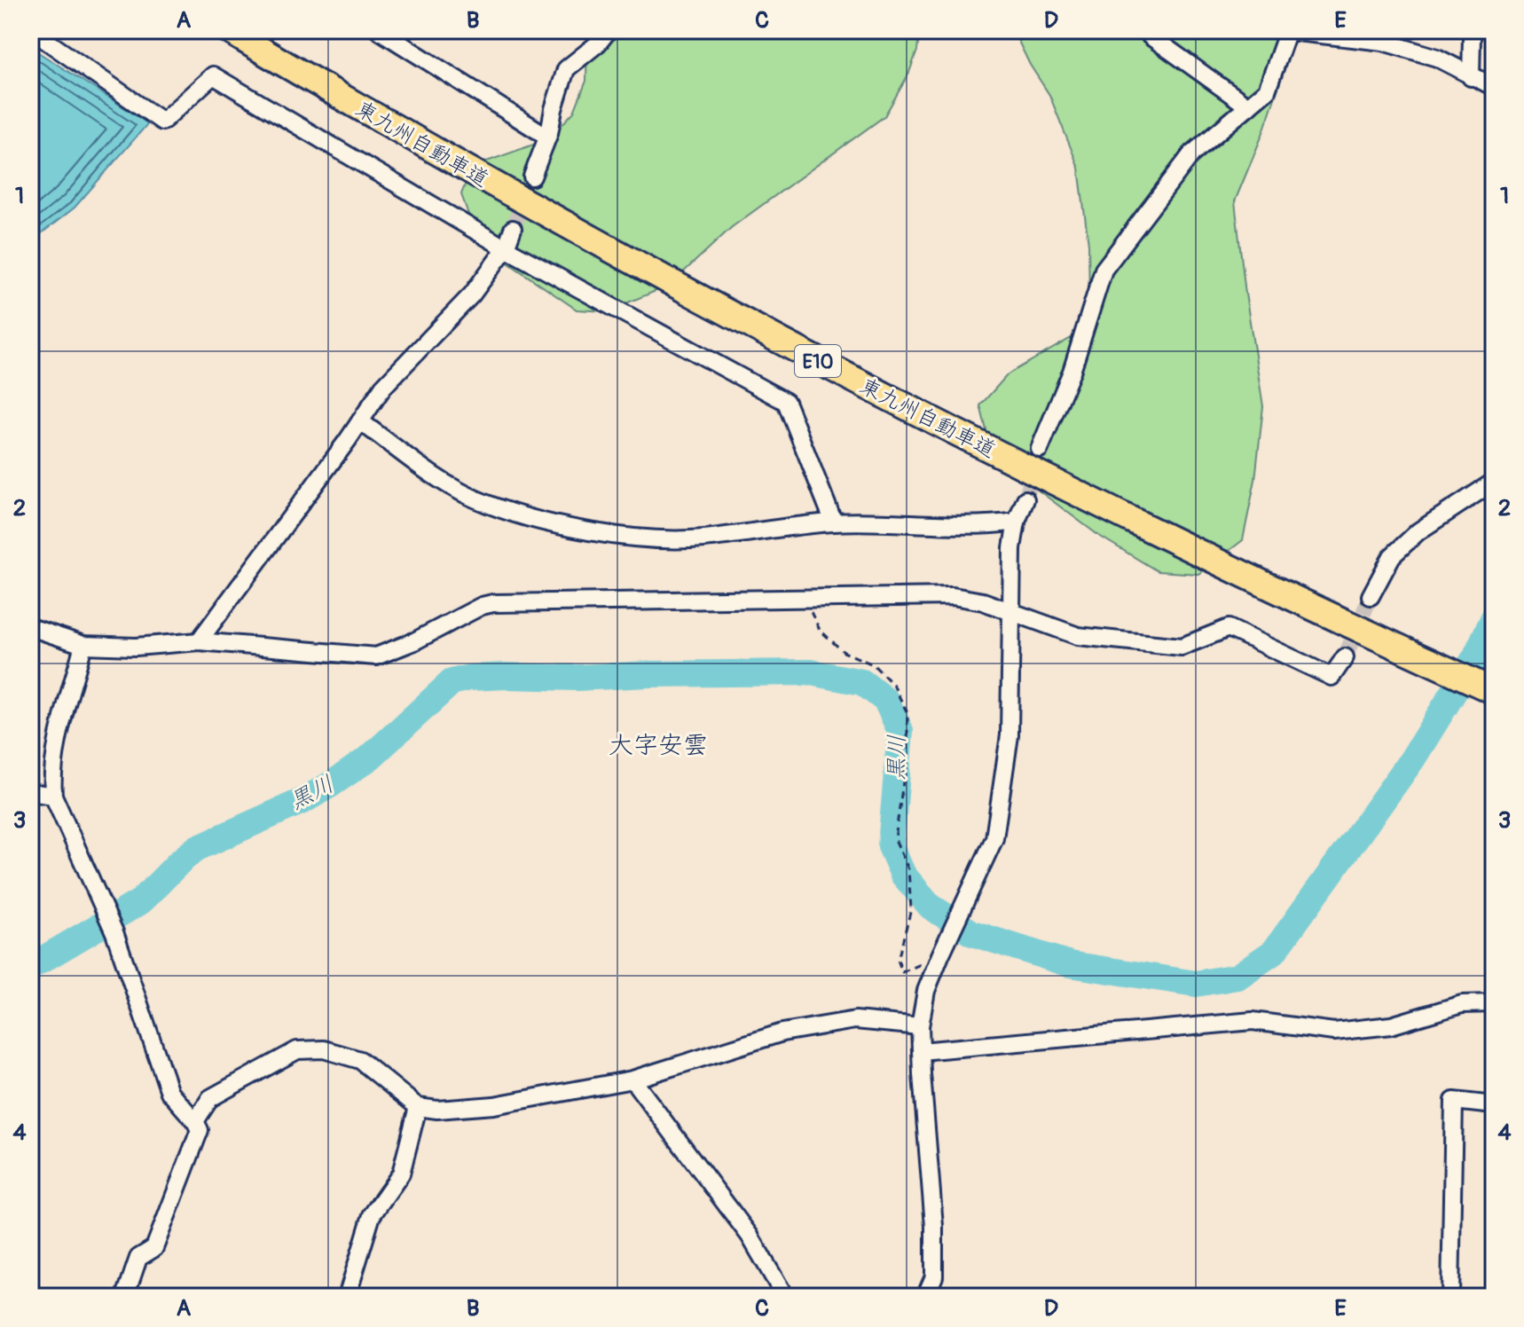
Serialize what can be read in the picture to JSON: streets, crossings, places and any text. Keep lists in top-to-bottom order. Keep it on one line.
{"streets":{"highway":["東九州自動車道","E10"]},"districts":["大字安雲"],"water":["黒川"],"grid":{"columns":["A","B","C","D","E"],"rows":["1","2","3","4"]}}
